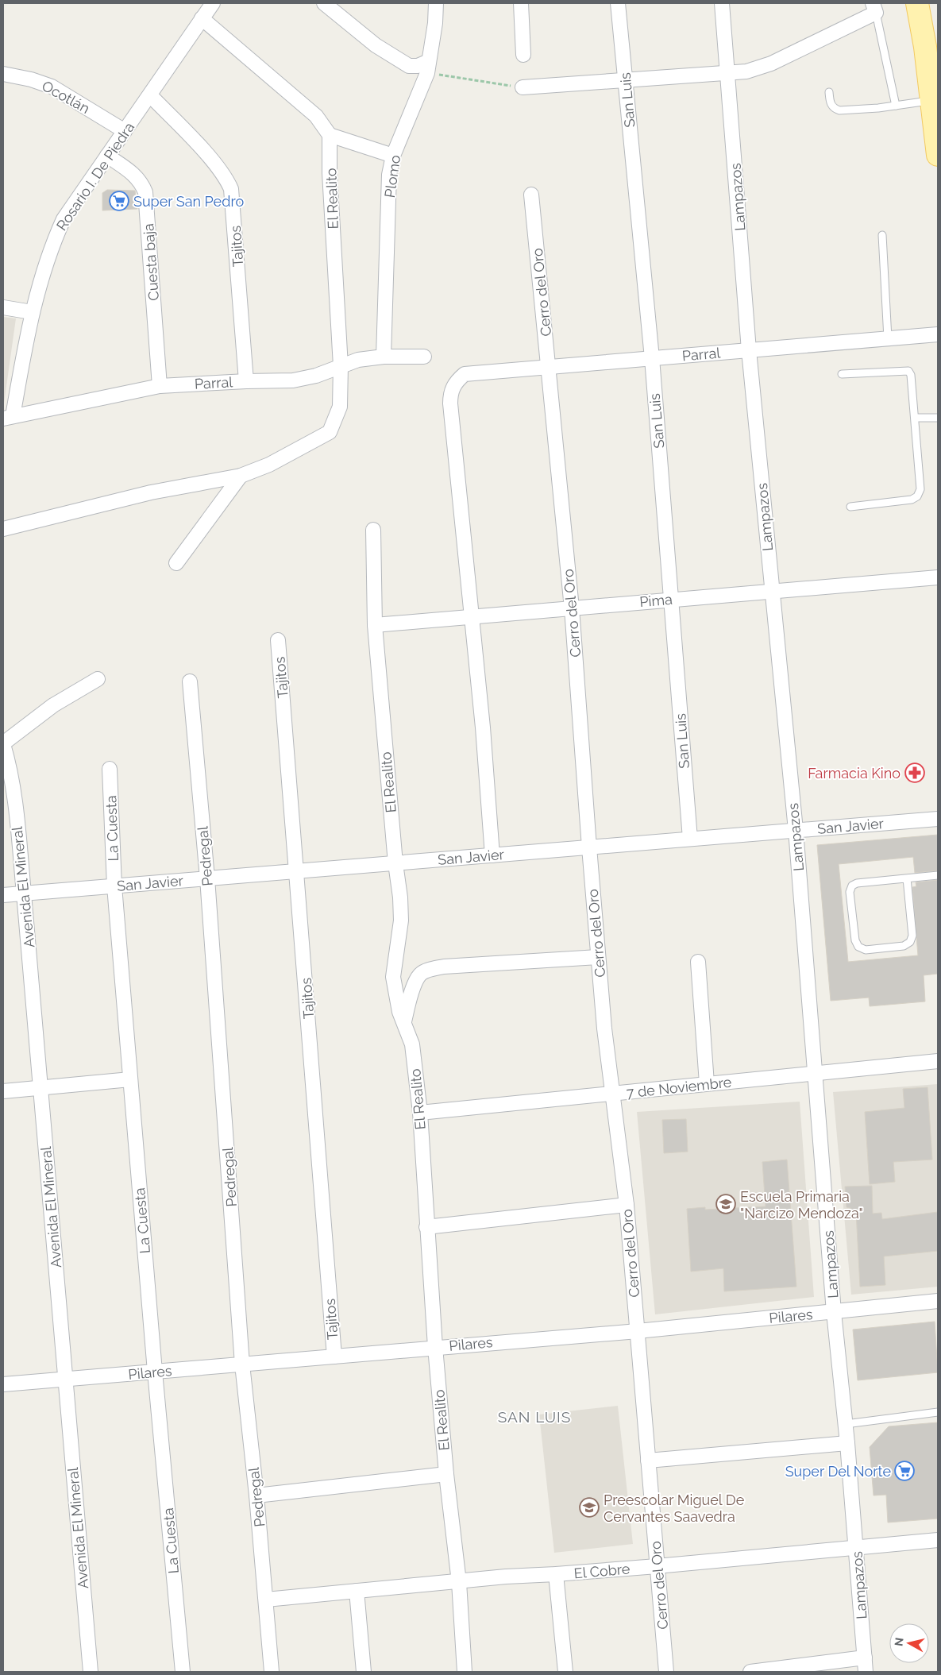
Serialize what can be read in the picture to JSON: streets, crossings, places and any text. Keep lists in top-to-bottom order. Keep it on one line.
{"streets":{"street":["Ocotlán","San Luis","Rosario I. De Piedra","Plomo","Lampazos","El Realito","Tajitos","Cuesta baja","Cerro del Oro","Parral","Pima","San Javier","La Cuesta","Pedregal","Avenida El Mineral","7 de Noviembre","Pilares","El Cobre"]},"crossings":[["Ocotlán","Rosario I. De Piedra"],["San Luis","Parral"],["San Luis","Pima"],["San Luis","San Javier"],["Rosario I. De Piedra","Tajitos"],["Rosario I. De Piedra","Cuesta baja"],["Rosario I. De Piedra","Parral"],["Plomo","Parral"],["Lampazos","Parral"],["Lampazos","Pima"],["Lampazos","San Javier"],["Lampazos","7 de Noviembre"],["Lampazos","Pilares"],["Lampazos","El Cobre"],["El Realito","Parral"],["El Realito","Pima"],["El Realito","San Javier"],["El Realito","7 de Noviembre"],["El Realito","Pilares"],["El Realito","El Cobre"],["Tajitos","Parral"],["Tajitos","San Javier"],["Tajitos","Pilares"],["Cuesta baja","Parral"],["Cerro del Oro","Parral"],["Cerro del Oro","Pima"],["Cerro del Oro","San Javier"],["Cerro del Oro","7 de Noviembre"],["Cerro del Oro","Pilares"],["Cerro del Oro","El Cobre"],["Parral","Pima"],["San Javier","La Cuesta"],["San Javier","Pedregal"],["San Javier","Avenida El Mineral"],["La Cuesta","Pilares"],["Pedregal","Pilares"],["Pedregal","El Cobre"],["Avenida El Mineral","Pilares"]],"districts":["SAN LUIS"],"places":{"supermarket":["Super San Pedro","Super Del Norte"],"pharmacy":["Farmacia Kino"],"school or university":["Escuela Primaria \"Narcizo Mendoza\"","Preescolar Miguel De Cervantes Saavedra"]},"north":"left"}
